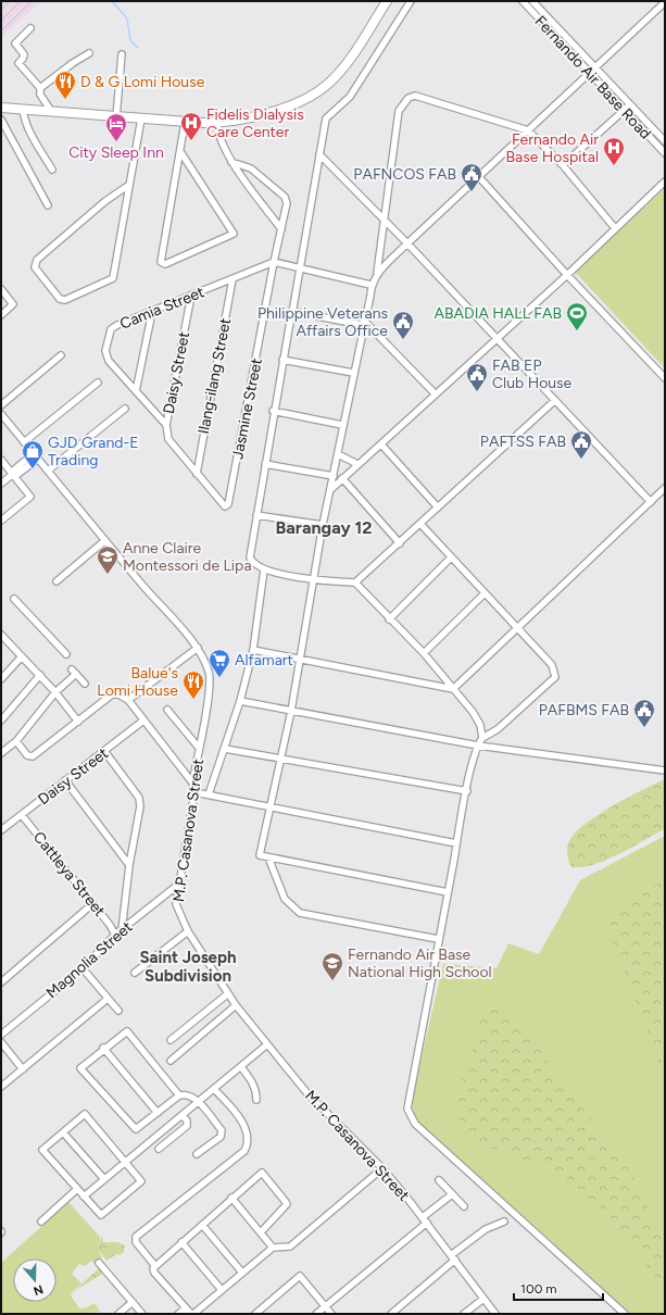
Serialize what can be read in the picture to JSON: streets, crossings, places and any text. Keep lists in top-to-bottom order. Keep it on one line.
{"streets":{"street":["Fernando Air Base Road","Camia Street","Daisy Street","Ilang-ilang Street","Jasmine Street","M.P. Casanova Street","Cattleya Street","Magnolia Street"]},"crossings":[["Camia Street","Daisy Street"],["Camia Street","Ilang-ilang Street"],["Camia Street","Jasmine Street"],["Daisy Street","Cattleya Street"],["Ilang-ilang Street","Jasmine Street"],["M.P. Casanova Street","Magnolia Street"],["Cattleya Street","Magnolia Street"]],"districts":["Barangay 12","Saint Joseph Subdivision"],"places":{"restaurant":["D & G Lomi House","Balue's Lomi House"],"hospital":["Fidelis Dialysis Care Center","Fernando Air Base Hospital"],"hotel":["City Sleep Inn"],"public building":["PAFNCOS FAB","Philippine Veterans Affairs Office","FAB EP Club House","PAFTSS FAB","PAFBMS FAB"],"sports":["ABADIA HALL FAB"],"shop":["GJD Grand-E Trading"],"school or university":["Anne Claire Montessori de Lipa","Fernando Air Base National High School"],"supermarket":["Alfamart"]},"scale_bar":"100 m","north":"bottom"}
